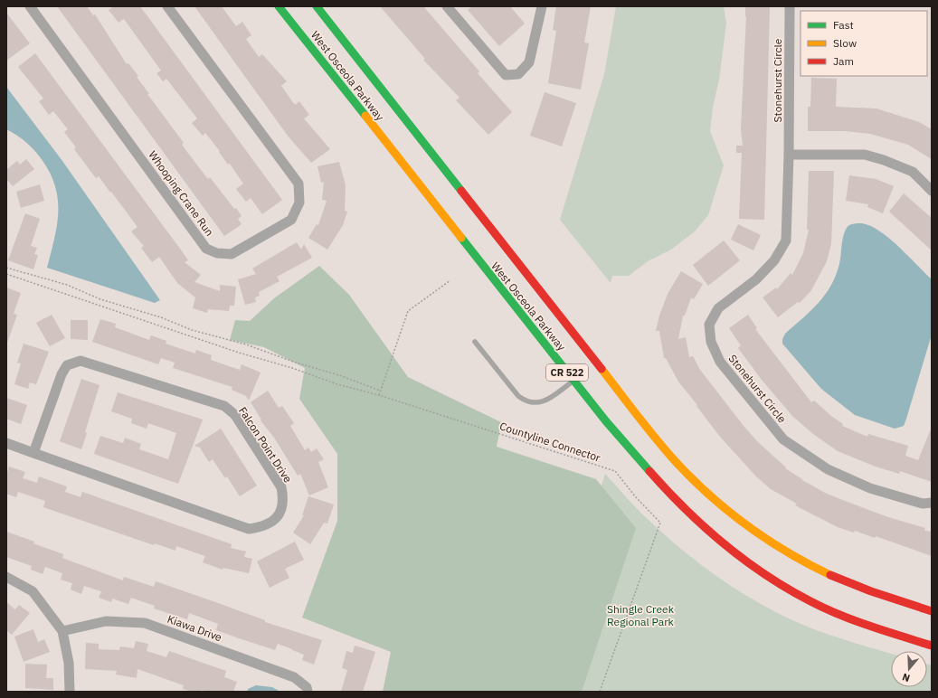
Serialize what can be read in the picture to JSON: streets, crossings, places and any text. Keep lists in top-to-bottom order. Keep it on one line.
{"streets":{"main road":["West Osceola Parkway","CR 522"],"street":["Stonehurst Circle","Whooping Crane Run","Falcon Point Drive","Kiawa Drive"],"path":["Countyline Connector"]},"parks":["Shingle Creek Regional Park"],"legend":["Fast","Slow","Jam"],"north":"bottom"}
